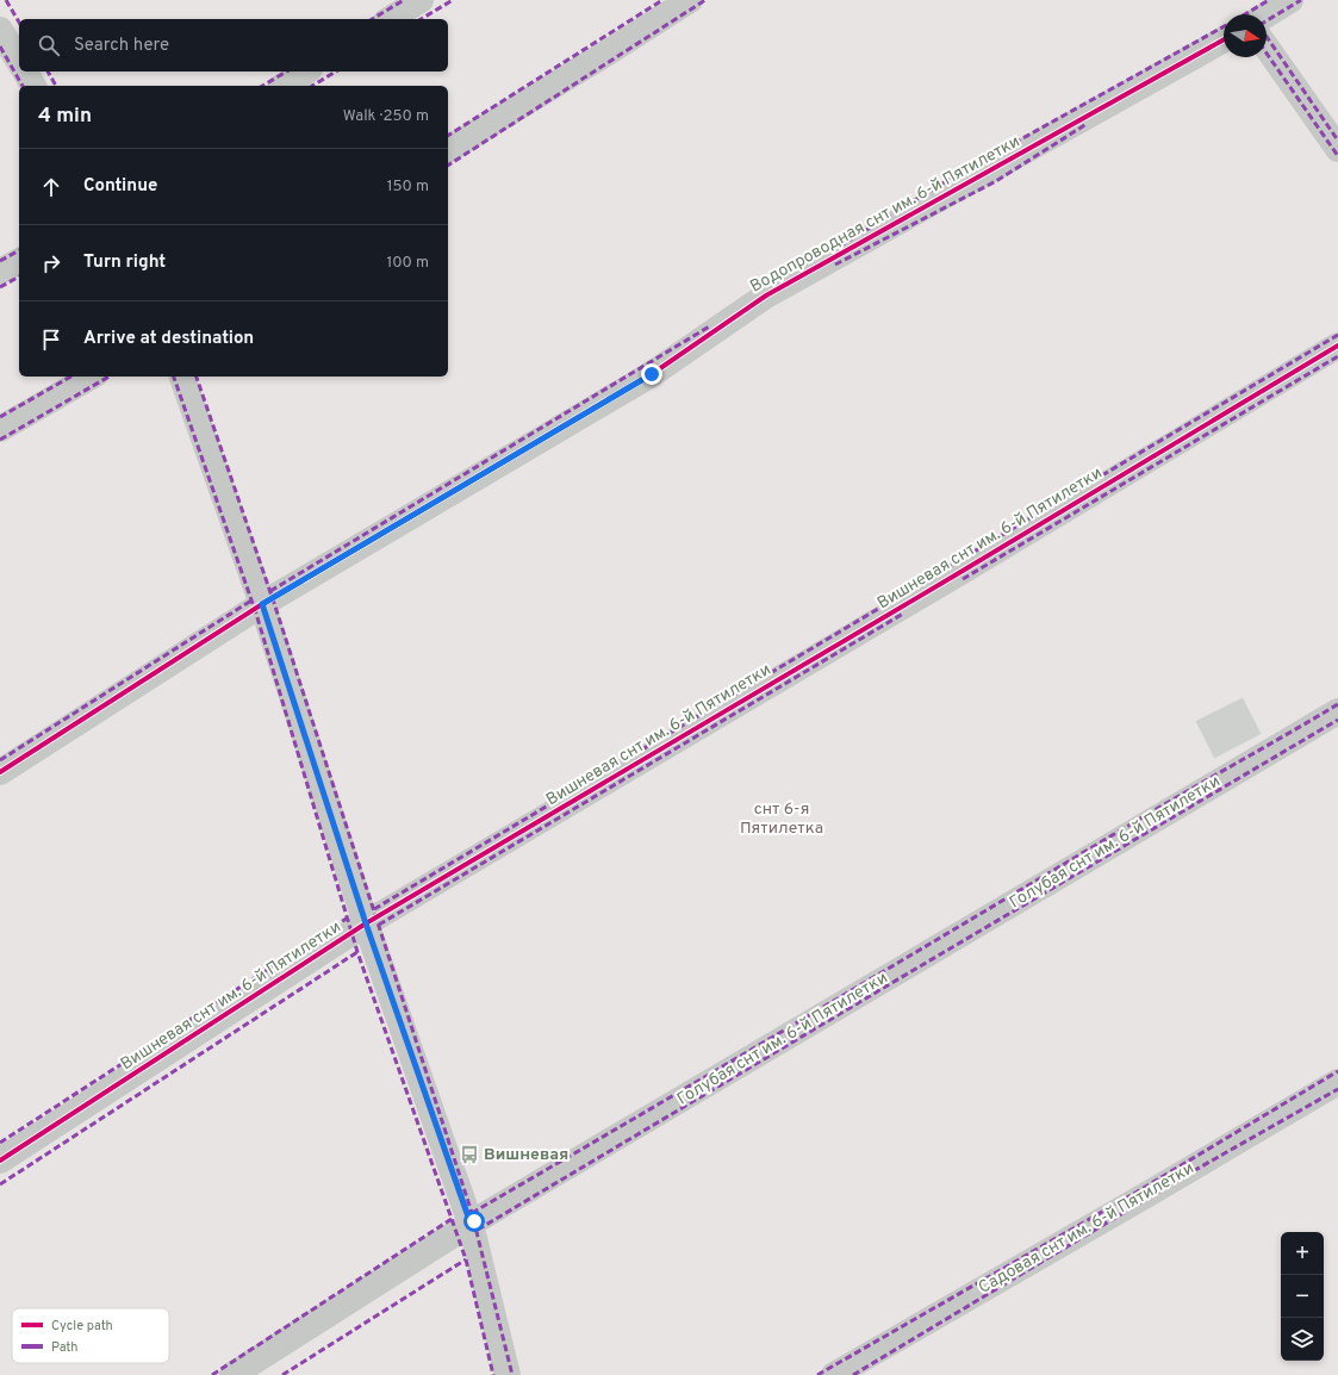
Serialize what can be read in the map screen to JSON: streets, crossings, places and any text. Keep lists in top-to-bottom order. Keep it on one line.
{"streets":{"street":["Водопроводная снт им. 6-й Пятилетки","Вишневая снт им. 6-й Пятилетки","Голубая снт им. 6-й Пятилетки","Садовая снт им. 6-й Пятилетки"]},"parks":["снт 6-я Пятилетка"],"places":{"bus stop":["Вишневая"]},"legend":["Cycle path","Path"],"north":"right","page":{"search":"Search here","heading":["4 min","Walk · 250 m"],"list":[["Continue","150 m"],["Turn right","100 m"],"Arrive at destination"],"map_buttons":["+","−"]}}
